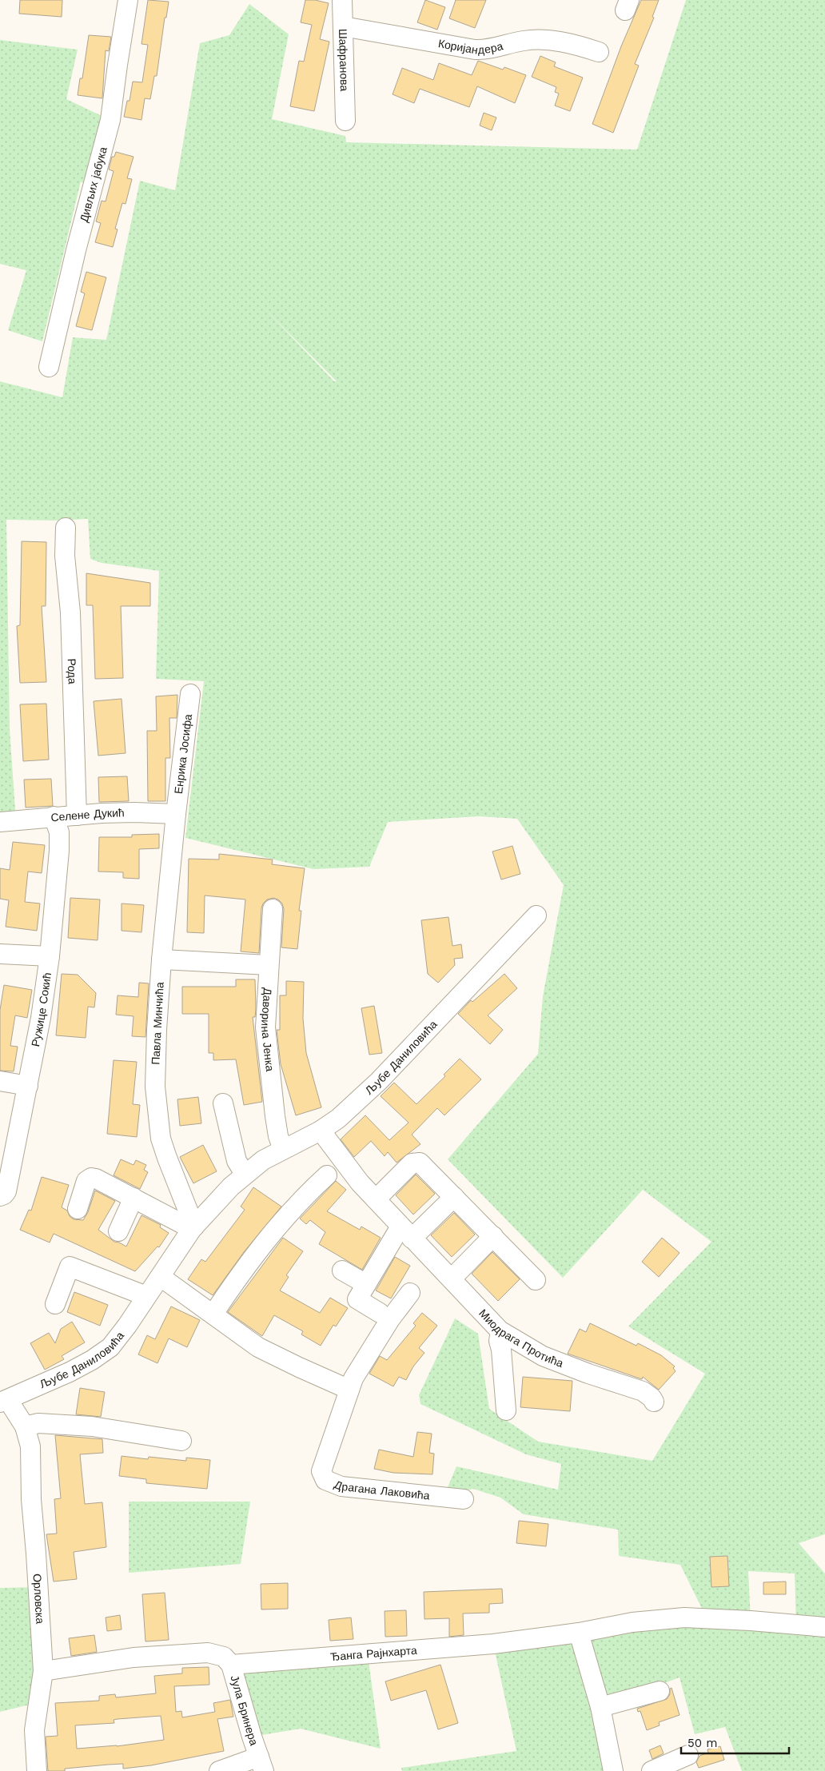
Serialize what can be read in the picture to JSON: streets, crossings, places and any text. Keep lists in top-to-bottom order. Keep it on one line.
{"streets":{"street":["Коријандера","Шафранова","Дивљих јабука","Рода","Енрика Јосифа","Селене Дукић","Ружице Сокић","Павла Минчића","Даворина Јенка","Љубе Даниловића","Миодрага Протића","Драгана Лаковића","Орловска","Ђанга Рајнхарта","Јула Бринера"]},"crossings":[["Коријандера","Шафранова"],["Рода","Селене Дукић"],["Енрика Јосифа","Селене Дукић"],["Енрика Јосифа","Павла Минчића"],["Селене Дукић","Ружице Сокић"],["Селене Дукић","Павла Минчића"],["Павла Минчића","Љубе Даниловића"],["Даворина Јенка","Љубе Даниловића"],["Љубе Даниловића","Миодрага Протића"],["Љубе Даниловића","Орловска"],["Ђанга Рајнхарта","Јула Бринера"]],"scale_bar":"50 m"}
